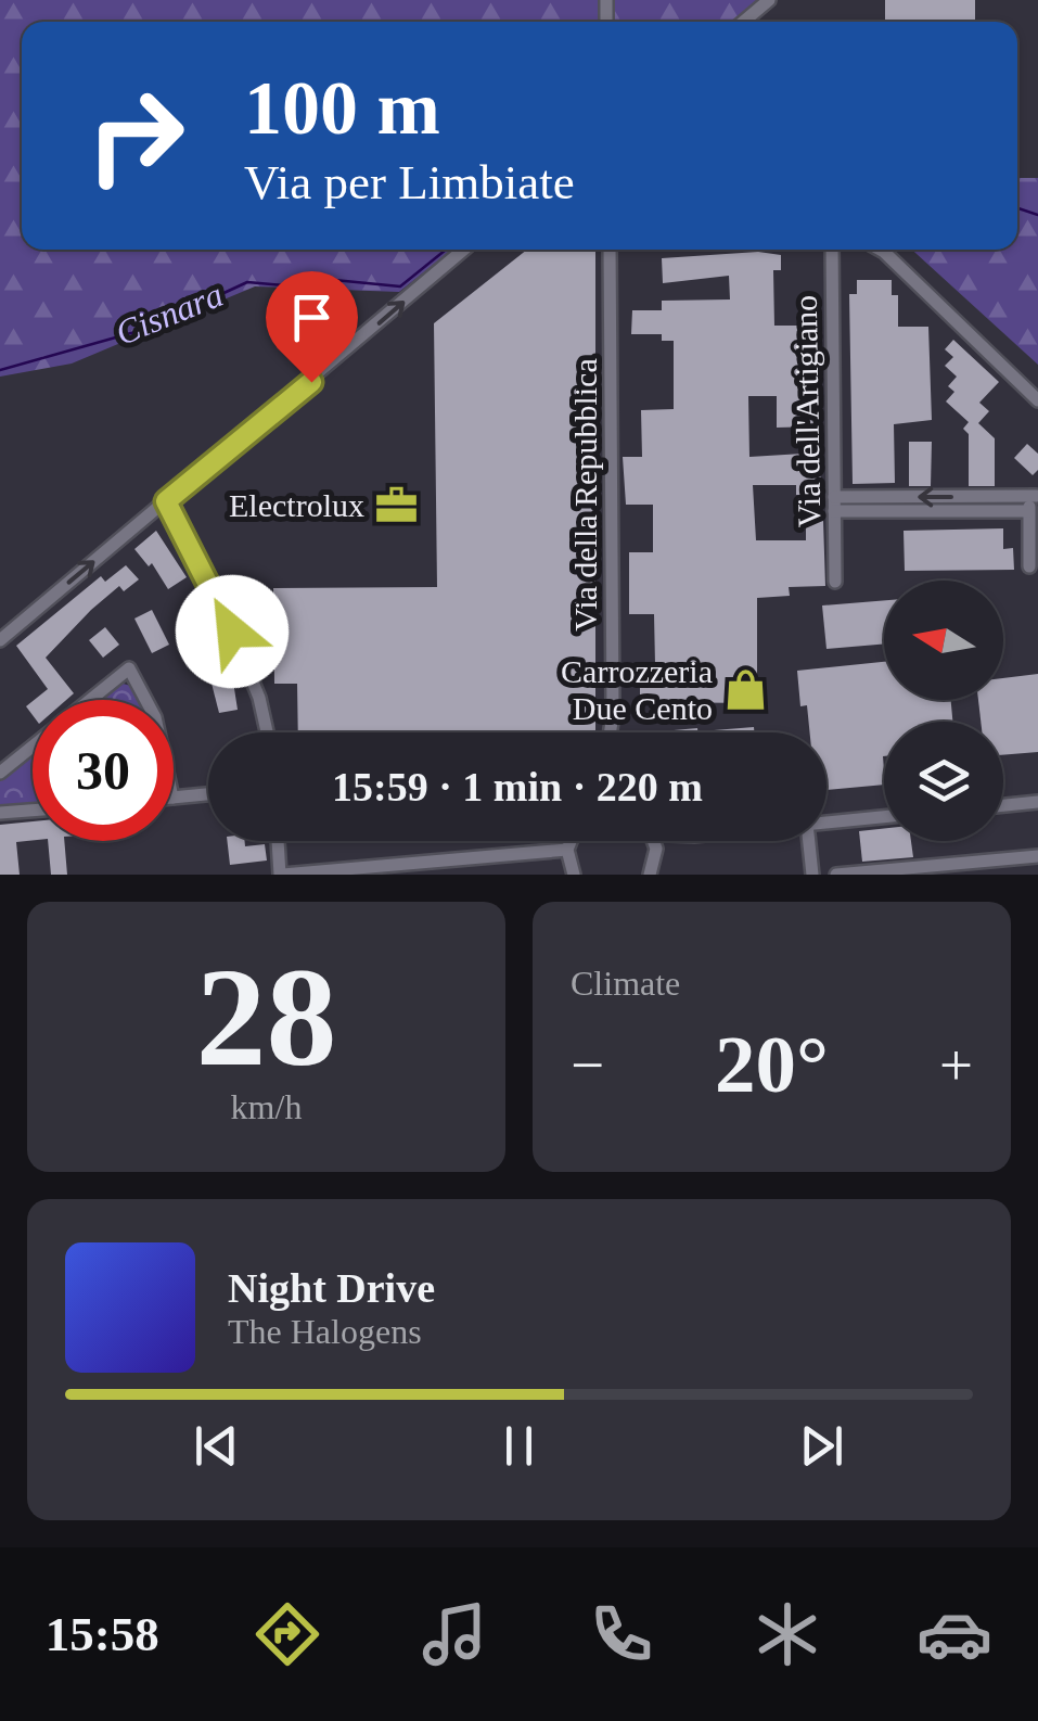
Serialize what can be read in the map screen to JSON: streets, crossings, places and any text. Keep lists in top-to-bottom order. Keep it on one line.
{"streets":{"street":["Via dell'Artigiano","Via della Repubblica"]},"water":["Cisnara"],"places":{"office":["Electrolux"],"shop":["Carrozzeria Due Cento"]},"north":"left","page":{"turn":["100 m","Via per Limbiate"],"limit":"30","trip":"15:59 · 1 min · 220 m","tile":[["28","km/h"],"Climate"],"heat":["−","20°","+"],"song":["Night Drive","The Halogens"],"tabs":"15:58"}}
